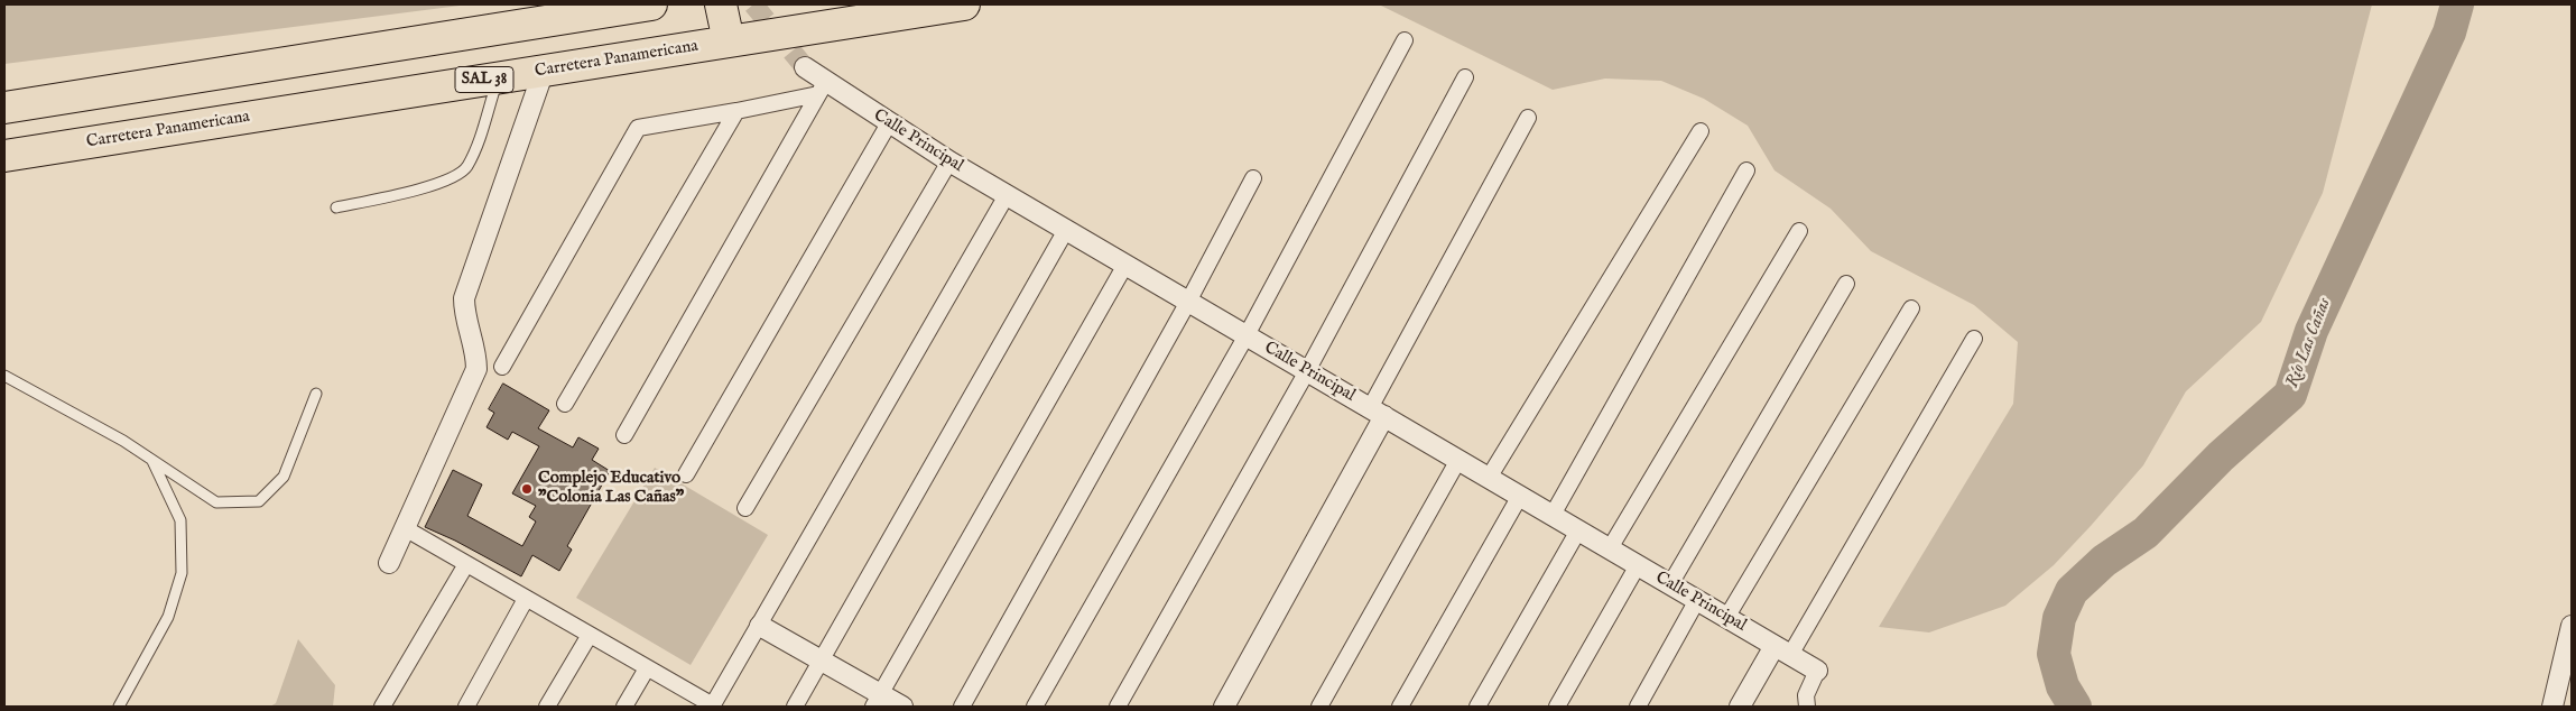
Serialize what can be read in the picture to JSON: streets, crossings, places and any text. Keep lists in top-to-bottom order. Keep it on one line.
{"streets":{"highway":["Carretera Panamericana","SAL 38"],"street":["Calle Principal"]},"water":["Río Las Cañas"],"places":["Complejo Educativo \"Colonia Las Cañas\""]}
